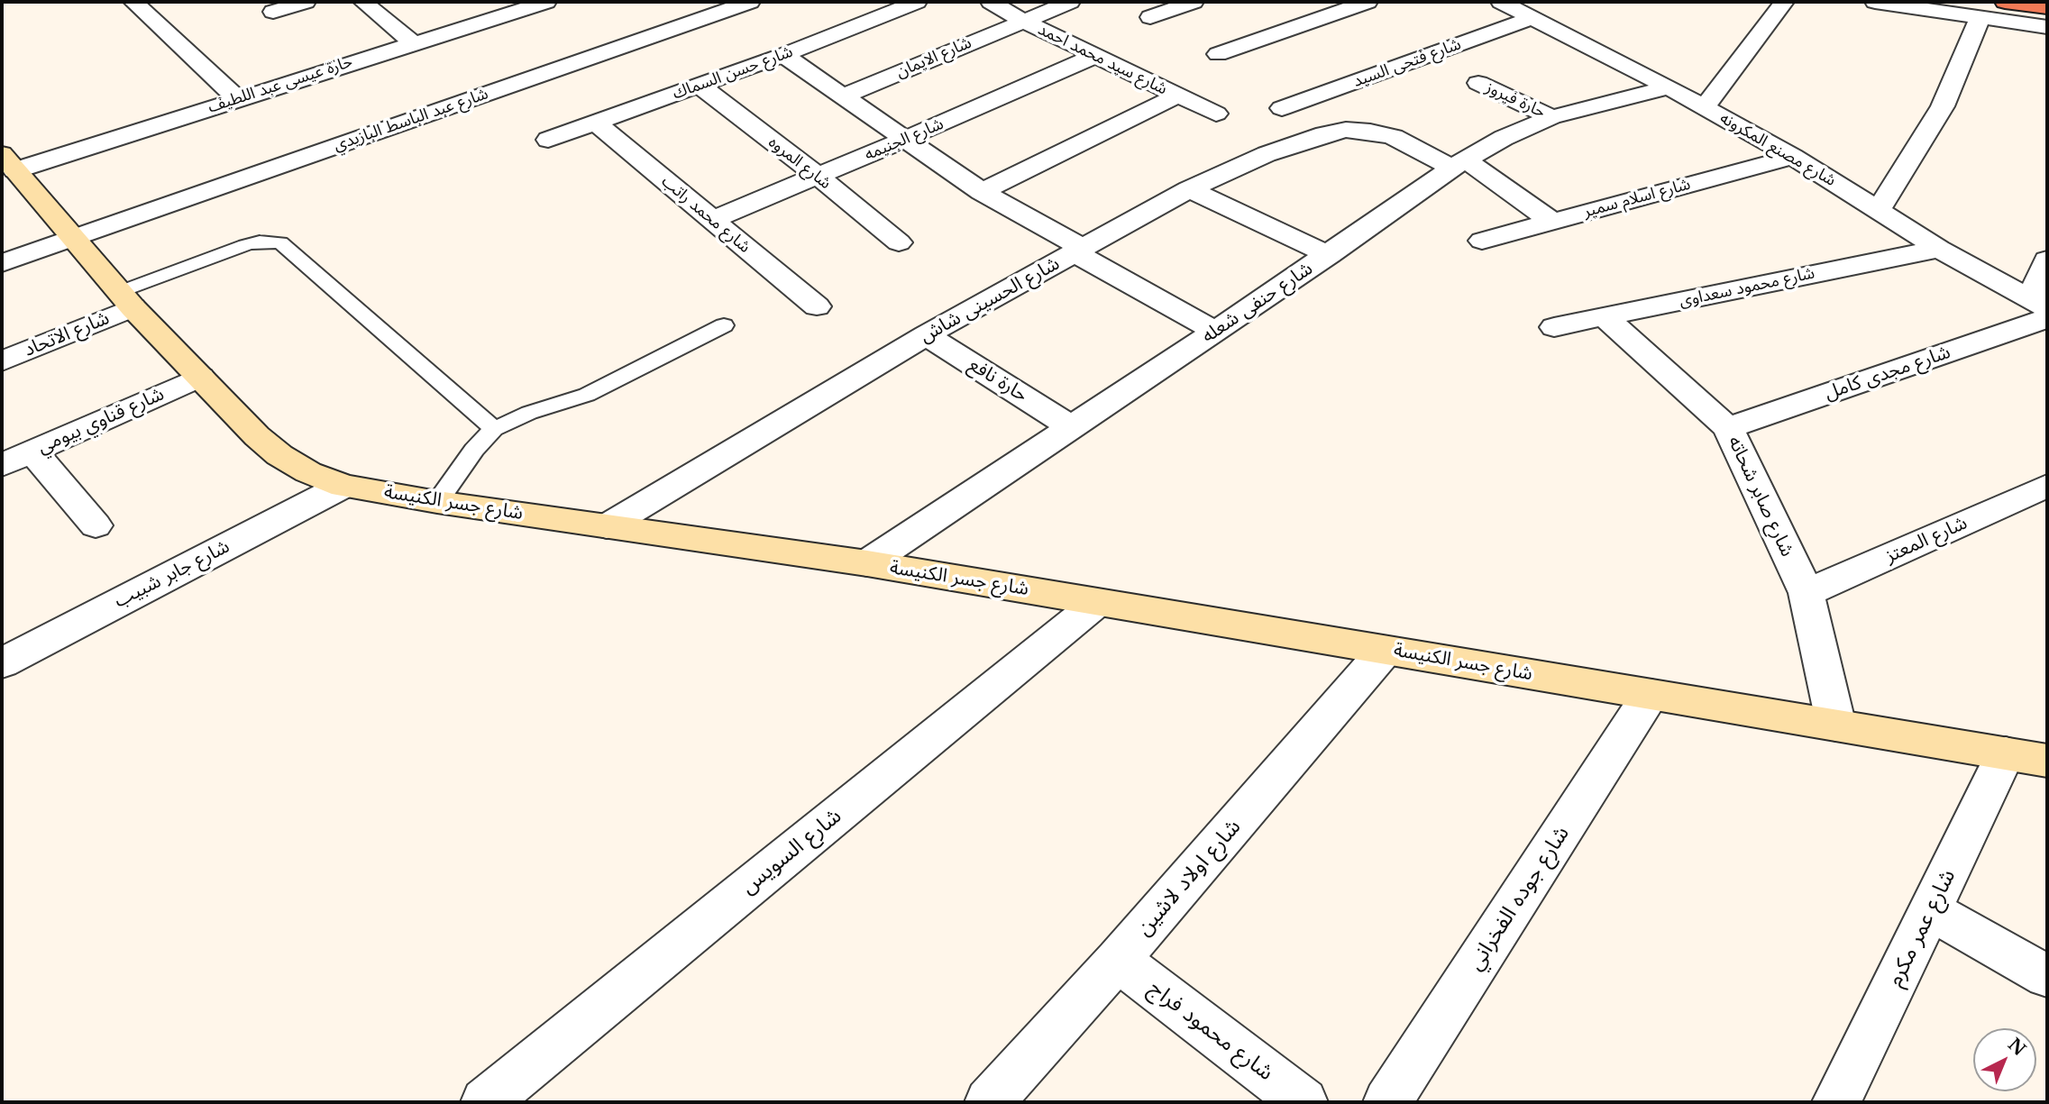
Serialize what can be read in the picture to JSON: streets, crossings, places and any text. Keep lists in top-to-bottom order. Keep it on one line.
{"streets":{"main road":["شارع جسر الكنيسة"],"street":["شارع الايمان","شارع سيد محمد احمد","شارع فتحى السيد","شارع حسن السماك","حارة عيسى عبد اللطيف","حارة فيروز","شارع عبد الباسط البازيدي","شارع الجنيمه","شارع مصنع المكرونه","شارع المروه","شارع اسلام سمير","شارع محمد راتب","شارع محمود سعداوى","شارع الحسينى شاش","شارع حنفى شعله","شارع الاتحاد","شارع مجدى كامل","حارة نافع","شارع قناوي بيومي","شارع صابر شحاته","شارع المعتز","شارع جابر شبيب","شارع السويس","شارع اولاد لاشين","شارع جوده الفخراني","شارع عمر مكرم","شارع محمود فراج"]},"crossings":[["شارع الايمان","شارع سيد محمد احمد"],["شارع سيد محمد احمد","شارع الجنيمه"],["شارع فتحى السيد","شارع مصنع المكرونه"],["شارع حسن السماك","شارع المروه"],["شارع حسن السماك","شارع محمد راتب"],["حارة عيسى عبد اللطيف","شارع جسر الكنيسة"],["حارة فيروز","شارع حنفى شعله"],["شارع عبد الباسط البازيدي","شارع جسر الكنيسة"],["شارع الجنيمه","شارع المروه"],["شارع الجنيمه","شارع محمد راتب"],["شارع مصنع المكرونه","شارع اسلام سمير"],["شارع مصنع المكرونه","شارع محمود سعداوى"],["شارع مصنع المكرونه","شارع حنفى شعله"],["شارع مصنع المكرونه","شارع مجدى كامل"],["شارع اسلام سمير","شارع الحسينى شاش"],["شارع محمود سعداوى","شارع صابر شحاته"],["شارع الحسينى شاش","شارع حنفى شعله"],["شارع الحسينى شاش","حارة نافع"],["شارع الحسينى شاش","شارع جسر الكنيسة"],["شارع حنفى شعله","حارة نافع"],["شارع حنفى شعله","شارع جسر الكنيسة"],["شارع الاتحاد","شارع جسر الكنيسة"],["شارع مجدى كامل","شارع صابر شحاته"],["شارع قناوي بيومي","شارع جسر الكنيسة"],["شارع صابر شحاته","شارع جسر الكنيسة"],["شارع صابر شحاته","شارع المعتز"],["شارع جسر الكنيسة","شارع جابر شبيب"],["شارع جسر الكنيسة","شارع السويس"],["شارع جسر الكنيسة","شارع اولاد لاشين"],["شارع جسر الكنيسة","شارع جوده الفخراني"],["شارع جسر الكنيسة","شارع عمر مكرم"],["شارع اولاد لاشين","شارع محمود فراج"]],"north":"top right"}
